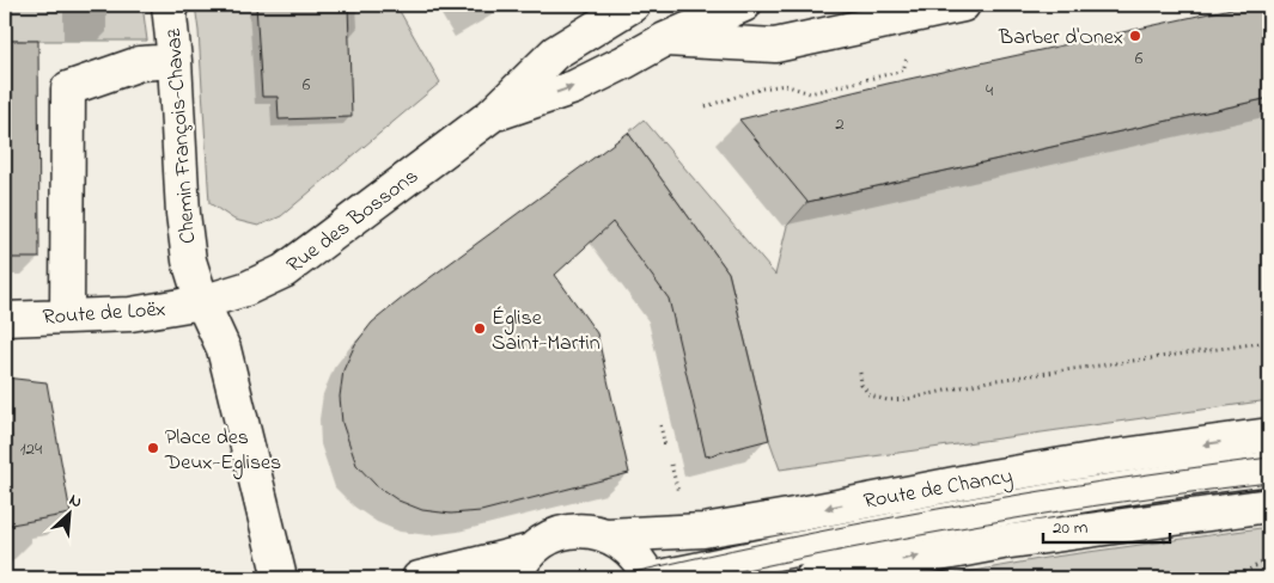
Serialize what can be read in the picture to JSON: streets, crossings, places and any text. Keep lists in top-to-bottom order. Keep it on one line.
{"streets":{"street":["Chemin François-Chavaz","Rue des Bossons","Route de Loëx","Route de Chancy"]},"crossings":[["Chemin François-Chavaz","Rue des Bossons"],["Chemin François-Chavaz","Route de Loëx"],["Rue des Bossons","Route de Loëx"]],"places":["Barber d'Onex","Église Saint-Martin","Place des Deux-Eglises"],"house_numbers":["6","6","4","2","124"],"scale_bar":"20 m","north":"top right"}
